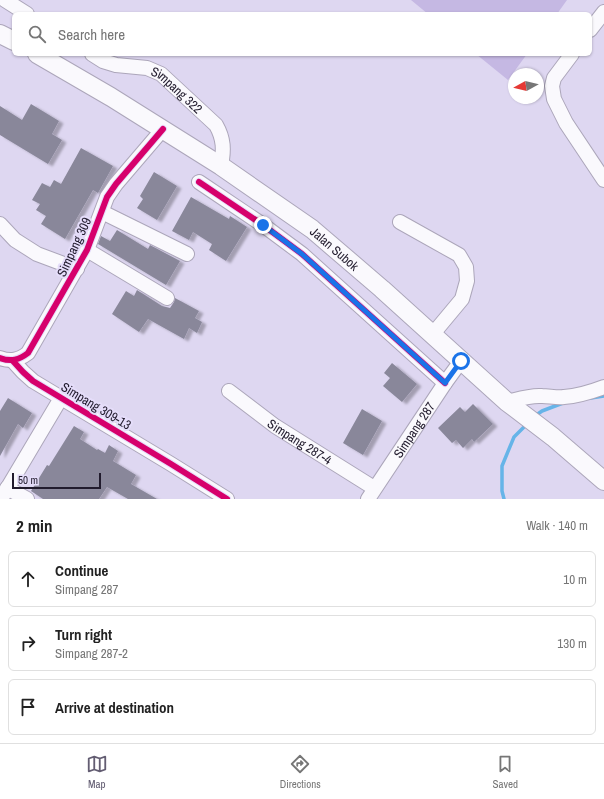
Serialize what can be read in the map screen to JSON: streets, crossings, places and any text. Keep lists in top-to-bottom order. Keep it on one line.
{"streets":{"main road":["Jalan Subok"],"street":["Simpang 322","Simpang 309","Simpang 309-13","Simpang 287","Simpang 287-4"]},"crossings":[["Simpang 322","Jalan Subok"],["Simpang 309","Jalan Subok"],["Simpang 309","Simpang 309-13"],["Jalan Subok","Simpang 287"],["Simpang 287","Simpang 287-4"]],"scale_bar":"50 m","north":"left","page":{"search":"Search here","scale":"50 m","heading":["2 min","Walk · 140 m"],"list":[["Continue","Simpang 287","10 m"],["Turn right","Simpang 287-2","130 m"],"Arrive at destination"],"nav":["Map","Directions","Saved"]}}
